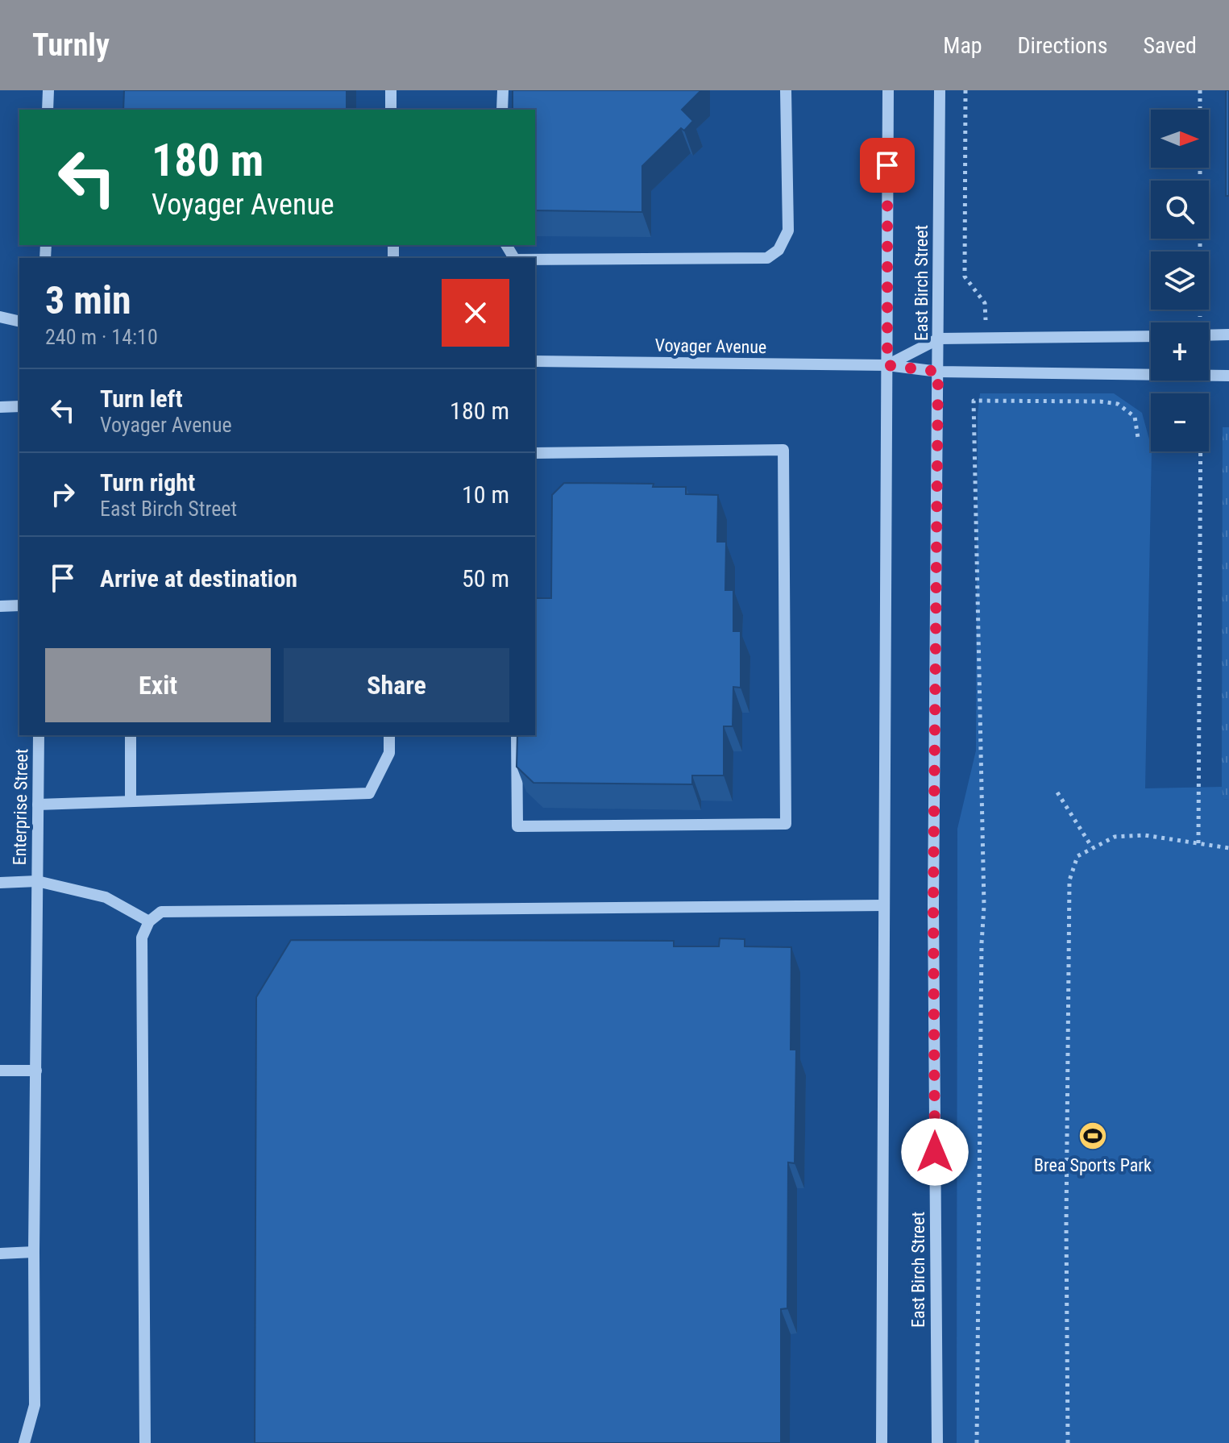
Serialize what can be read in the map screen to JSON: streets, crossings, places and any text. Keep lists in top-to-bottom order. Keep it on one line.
{"streets":{"street":["East Birch Street","Voyager Avenue","Enterprise Street"]},"crossings":[["East Birch Street","Voyager Avenue"]],"places":{"sports":["Brea Sports Park"]},"north":"right","page":{"header":"Turnly","nav":["Map","Directions","Saved"],"map_buttons":["+","−"],"turn":["180 m","Voyager Avenue"],"heading":["3 min","240 m · 14:10"],"list":[{"name":"Turn left","note":"Voyager Avenue","value":"180 m"},{"name":"Turn right","note":"East Birch Street","value":"10 m"},{"name":"Arrive at destination","value":"50 m"}],"buttons":["Exit","Share"]}}
